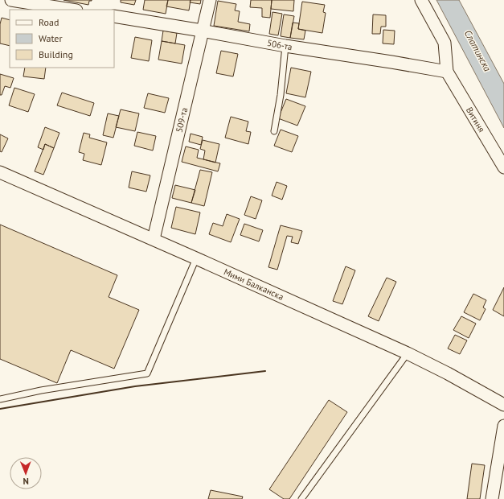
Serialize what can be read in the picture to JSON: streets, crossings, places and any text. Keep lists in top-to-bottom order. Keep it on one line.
{"streets":{"street":["506-та","509-та","Витиня","Мими Балканска"]},"crossings":[["506-та","509-та"],["506-та","Витиня"],["509-та","Мими Балканска"]],"water":["Слатинска"],"legend":["Road","Water","Building"],"north":"bottom"}
